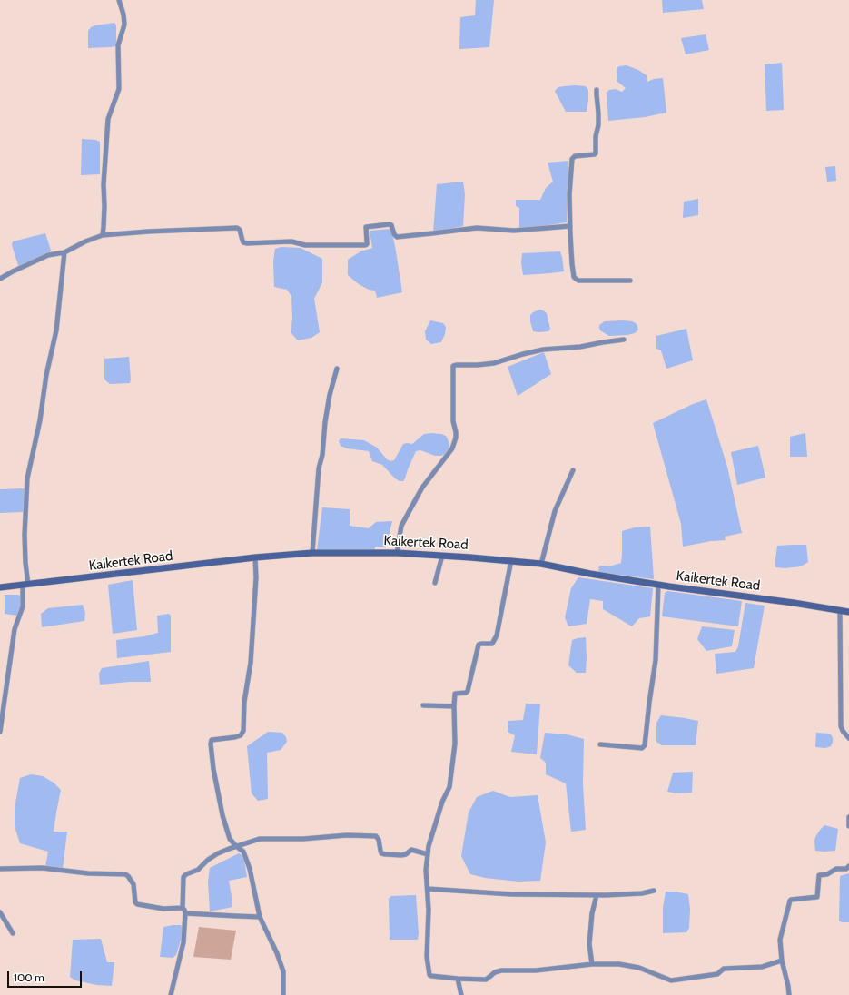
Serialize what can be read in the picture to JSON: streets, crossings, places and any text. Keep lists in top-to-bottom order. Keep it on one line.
{"streets":{"main road":["Kaikertek Road"]},"scale_bar":"100 m"}
